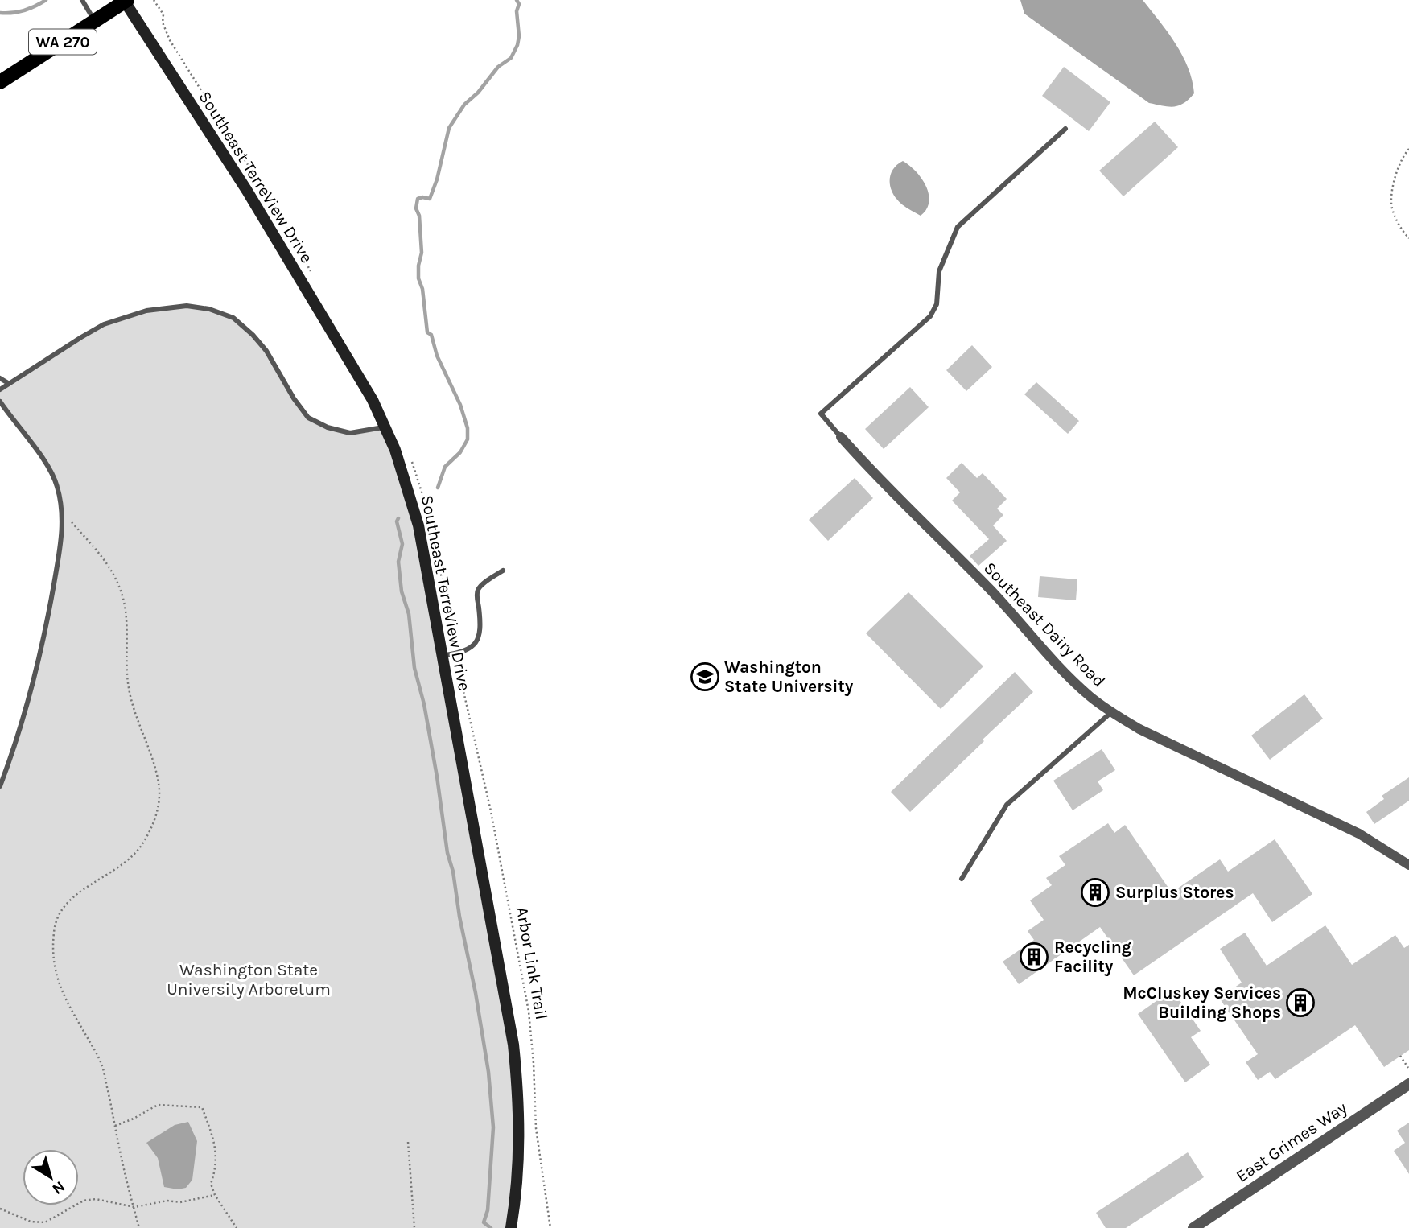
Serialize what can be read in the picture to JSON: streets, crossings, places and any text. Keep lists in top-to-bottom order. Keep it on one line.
{"streets":{"main road":["WA 270","Southeast TerreView Drive"],"street":["Southeast Dairy Road","East Grimes Way"],"path":["Arbor Link Trail"]},"crossings":[["WA 270","Southeast TerreView Drive"]],"parks":["Washington State University Arboretum"],"places":{"school or university":["Washington State University"],"building":["Surplus Stores","Recycling Facility","McCluskey Services Building Shops"]},"north":"bottom right"}
